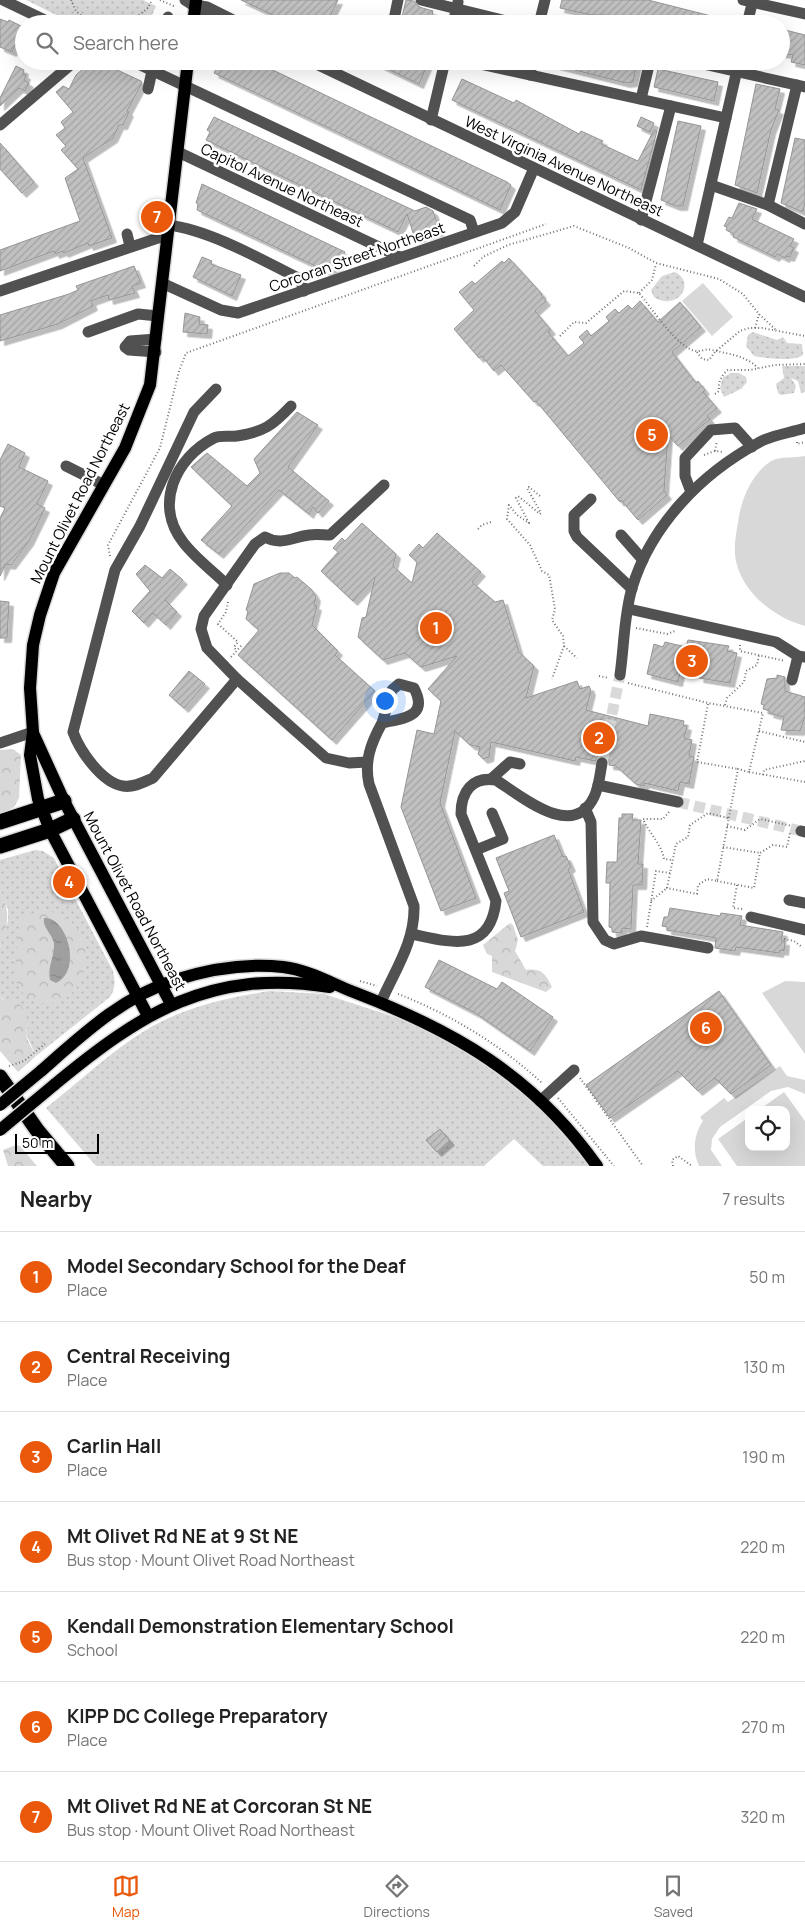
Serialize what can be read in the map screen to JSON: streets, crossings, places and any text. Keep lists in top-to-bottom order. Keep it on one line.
{"streets":{"main road":["Mount Olivet Road Northeast"],"street":["West Virginia Avenue Northeast","Capitol Avenue Northeast","Corcoran Street Northeast"]},"crossings":[["West Virginia Avenue Northeast","Corcoran Street Northeast"],["Capitol Avenue Northeast","Corcoran Street Northeast"],["Capitol Avenue Northeast","Mount Olivet Road Northeast"],["Corcoran Street Northeast","Mount Olivet Road Northeast"]],"scale_bar":"50 m","page":{"search":"Search here","pins":["7","5","1","3","2","4","6"],"scale":"50 m","heading":["Nearby","7 results"],"list":[{"mark":"1","name":"Model Secondary School for the Deaf","note":"Place","value":"50 m"},{"mark":"2","name":"Central Receiving","note":"Place","value":"130 m"},{"mark":"3","name":"Carlin Hall","note":"Place","value":"190 m"},{"mark":"4","name":"Mt Olivet Rd NE at 9 St NE","note":"Bus stop · Mount Olivet Road Northeast","value":"220 m"},{"mark":"5","name":"Kendall Demonstration Elementary School","note":"School","value":"220 m"},{"mark":"6","name":"KIPP DC College Preparatory","note":"Place","value":"270 m"},{"mark":"7","name":"Mt Olivet Rd NE at Corcoran St NE","note":"Bus stop · Mount Olivet Road Northeast","value":"320 m"}],"nav":["Map","Directions","Saved"]}}
